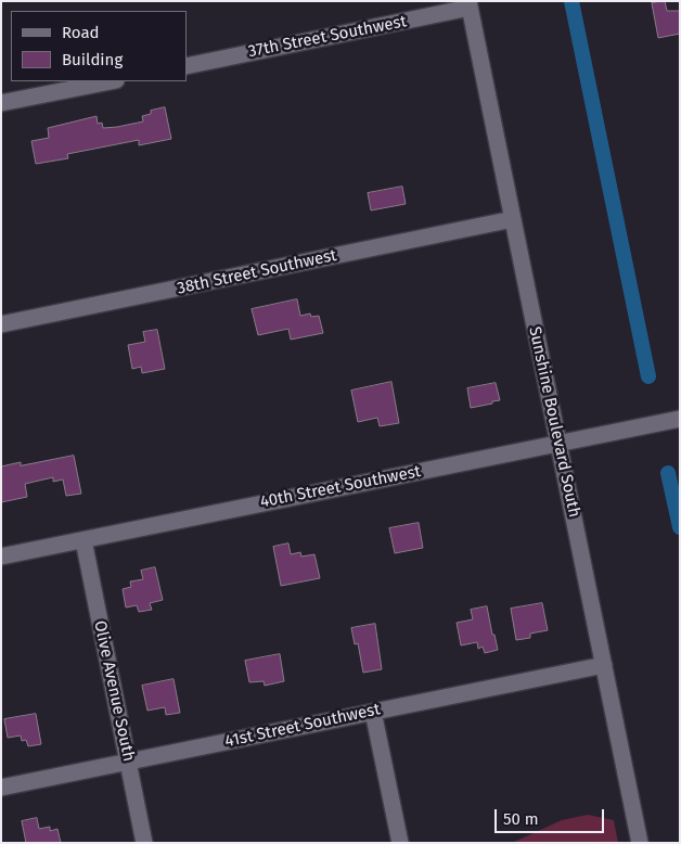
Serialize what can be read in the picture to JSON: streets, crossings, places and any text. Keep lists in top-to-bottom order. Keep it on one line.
{"streets":{"street":["37th Street Southwest","38th Street Southwest","Sunshine Boulevard South","40th Street Southwest","Olive Avenue South","41st Street Southwest"]},"crossings":[["37th Street Southwest","Sunshine Boulevard South"],["38th Street Southwest","Sunshine Boulevard South"],["Sunshine Boulevard South","40th Street Southwest"],["Sunshine Boulevard South","41st Street Southwest"],["40th Street Southwest","Olive Avenue South"],["Olive Avenue South","41st Street Southwest"]],"legend":["Road","Building"],"scale_bar":"50 m"}
